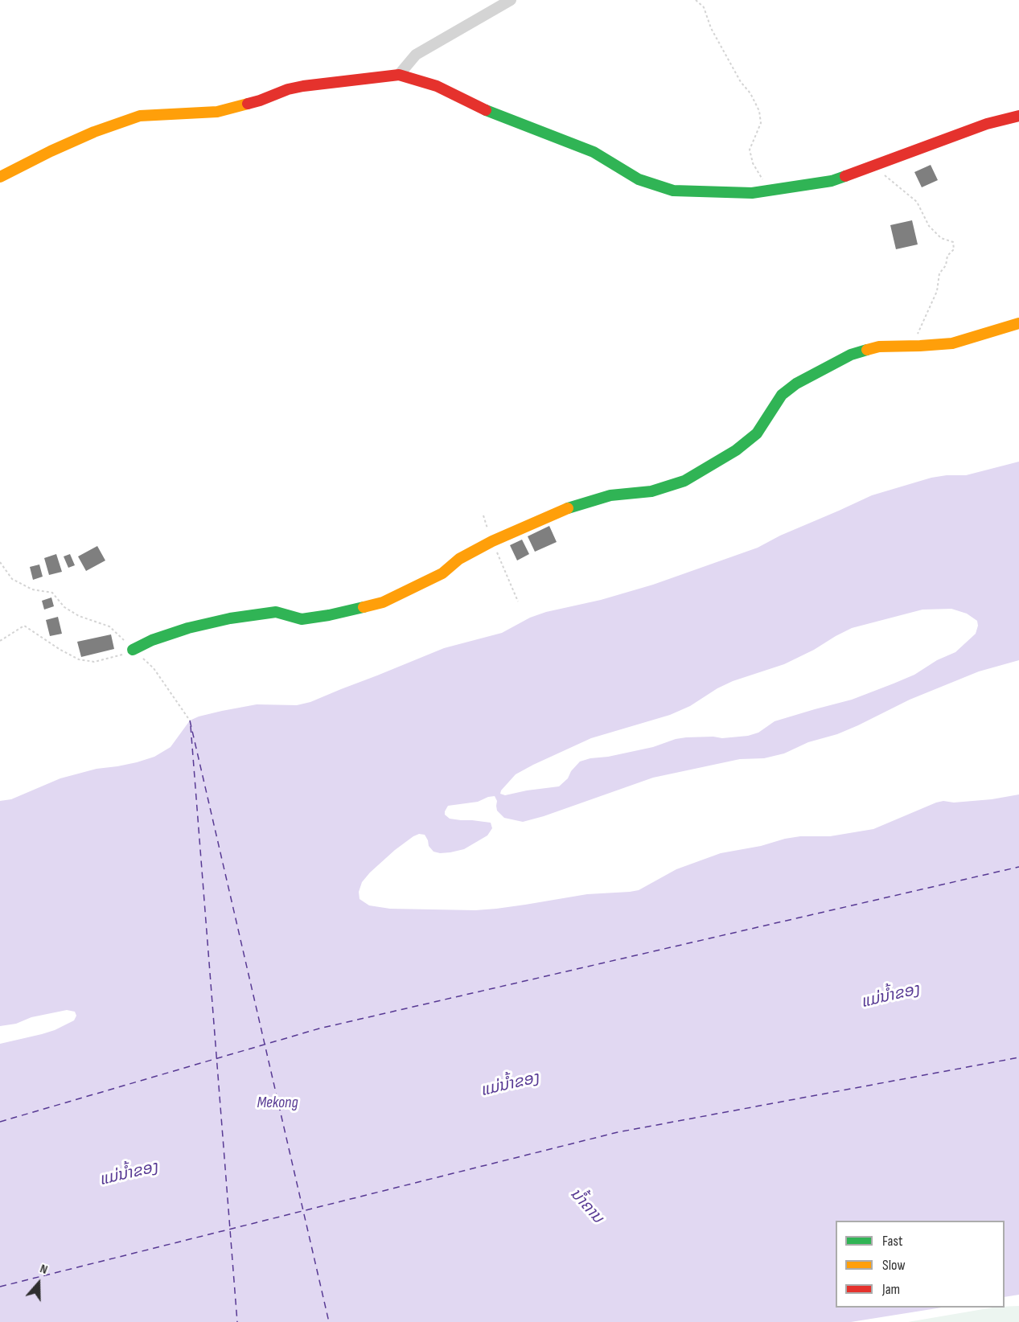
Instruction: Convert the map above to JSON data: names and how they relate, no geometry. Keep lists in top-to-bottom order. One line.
{"water":["ແມ່ນ້ຳຂອງ","Mekong","ນ້ຳຄານ"],"legend":["Fast","Slow","Jam"],"north":"top"}
